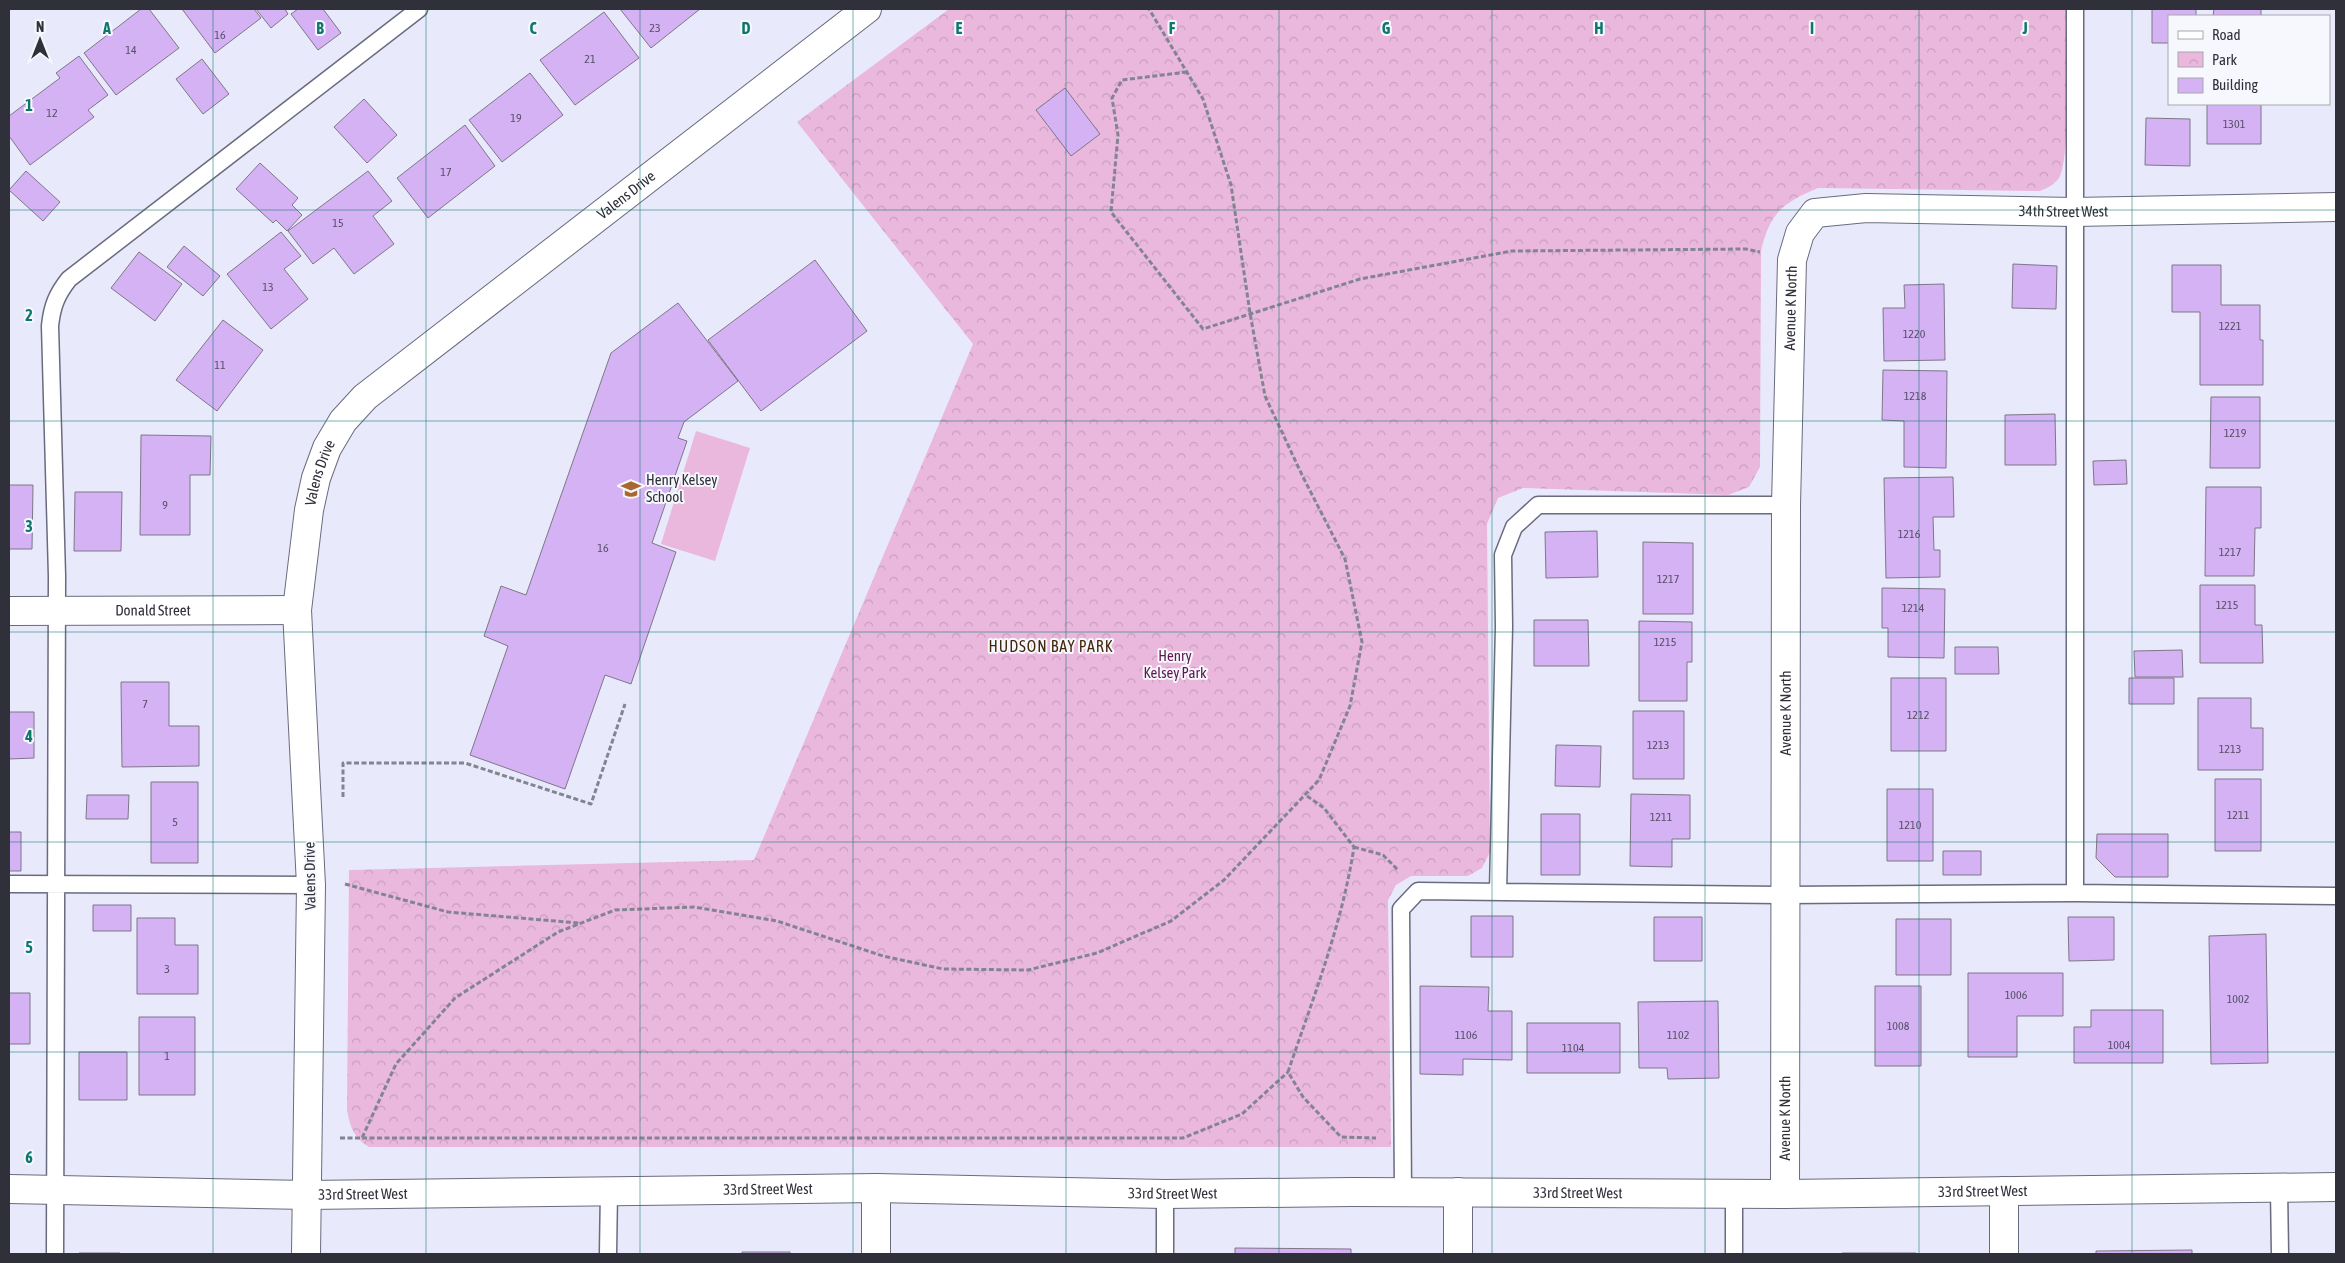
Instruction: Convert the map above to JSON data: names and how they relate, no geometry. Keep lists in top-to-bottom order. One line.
{"streets":{"street":["Valens Drive","34th Street West","Avenue K North","Donald Street","33rd Street West"]},"crossings":[["Valens Drive","Donald Street"],["Valens Drive","33rd Street West"],["34th Street West","Avenue K North"],["Avenue K North","33rd Street West"]],"districts":["HUDSON BAY PARK"],"parks":["Henry Kelsey Park"],"places":{"school or university":["Henry Kelsey School"]},"house_numbers":["23","16","14","21","12","19","1301","17","15","13","1221","1220","11","1218","1219","9","1216","16","1217","1217","1215","1214","1215","7","1212","1213","1213","1211","1211","5","1210","3","1006","1002","1008","1106","1102","1004","1104","1"],"legend":["Road","Park","Building"],"north":"top","grid":{"columns":["A","B","C","D","E","F","G","H","I","J"],"rows":["1","2","3","4","5","6"]}}
